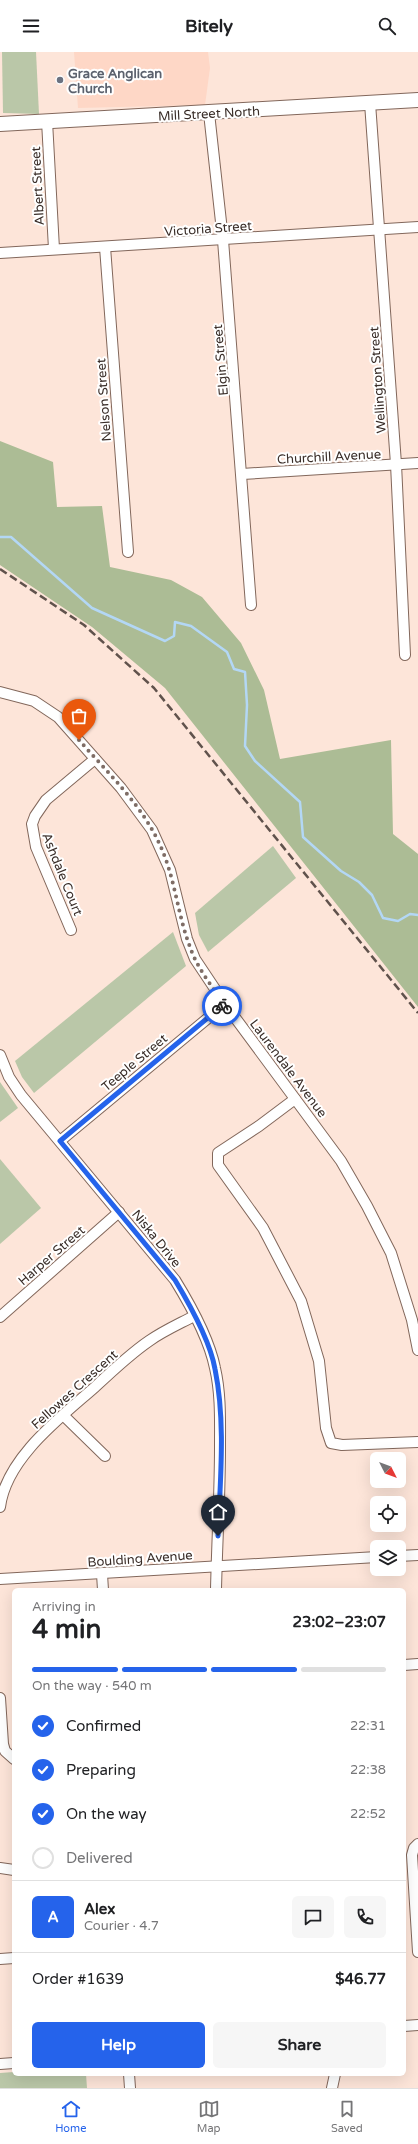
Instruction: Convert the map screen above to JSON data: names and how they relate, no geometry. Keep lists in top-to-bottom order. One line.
{"streets":{"main road":["Mill Street North"],"street":["Albert Street","Victoria Street","Elgin Street","Wellington Street","Nelson Street","Churchill Avenue","Ashdale Court","Teeple Street","Laurendale Avenue","Niska Drive","Harper Street","Fellowes Crescent","Boulding Avenue"]},"crossings":[["Mill Street North","Albert Street"],["Mill Street North","Elgin Street"],["Mill Street North","Wellington Street"],["Albert Street","Victoria Street"],["Victoria Street","Elgin Street"],["Victoria Street","Wellington Street"],["Victoria Street","Nelson Street"],["Elgin Street","Churchill Avenue"],["Wellington Street","Churchill Avenue"],["Ashdale Court","Laurendale Avenue"],["Teeple Street","Laurendale Avenue"],["Teeple Street","Niska Drive"],["Niska Drive","Harper Street"],["Niska Drive","Fellowes Crescent"],["Niska Drive","Boulding Avenue"]],"places":["Grace Anglican Church"],"north":"bottom right","page":{"header":"Bitely","heading":["4 min","Arriving in","23:02–23:07"],"panel":["Alex","Courier · 4.7","Order #1639","$46.77"],"bar":"On the way · 540 m","list":[["Confirmed","22:31"],["Preparing","22:38"],["On the way","22:52"],"Delivered"],"round":"A","buttons":["Help","Share"],"tabs":["Home","Map","Saved"]}}
